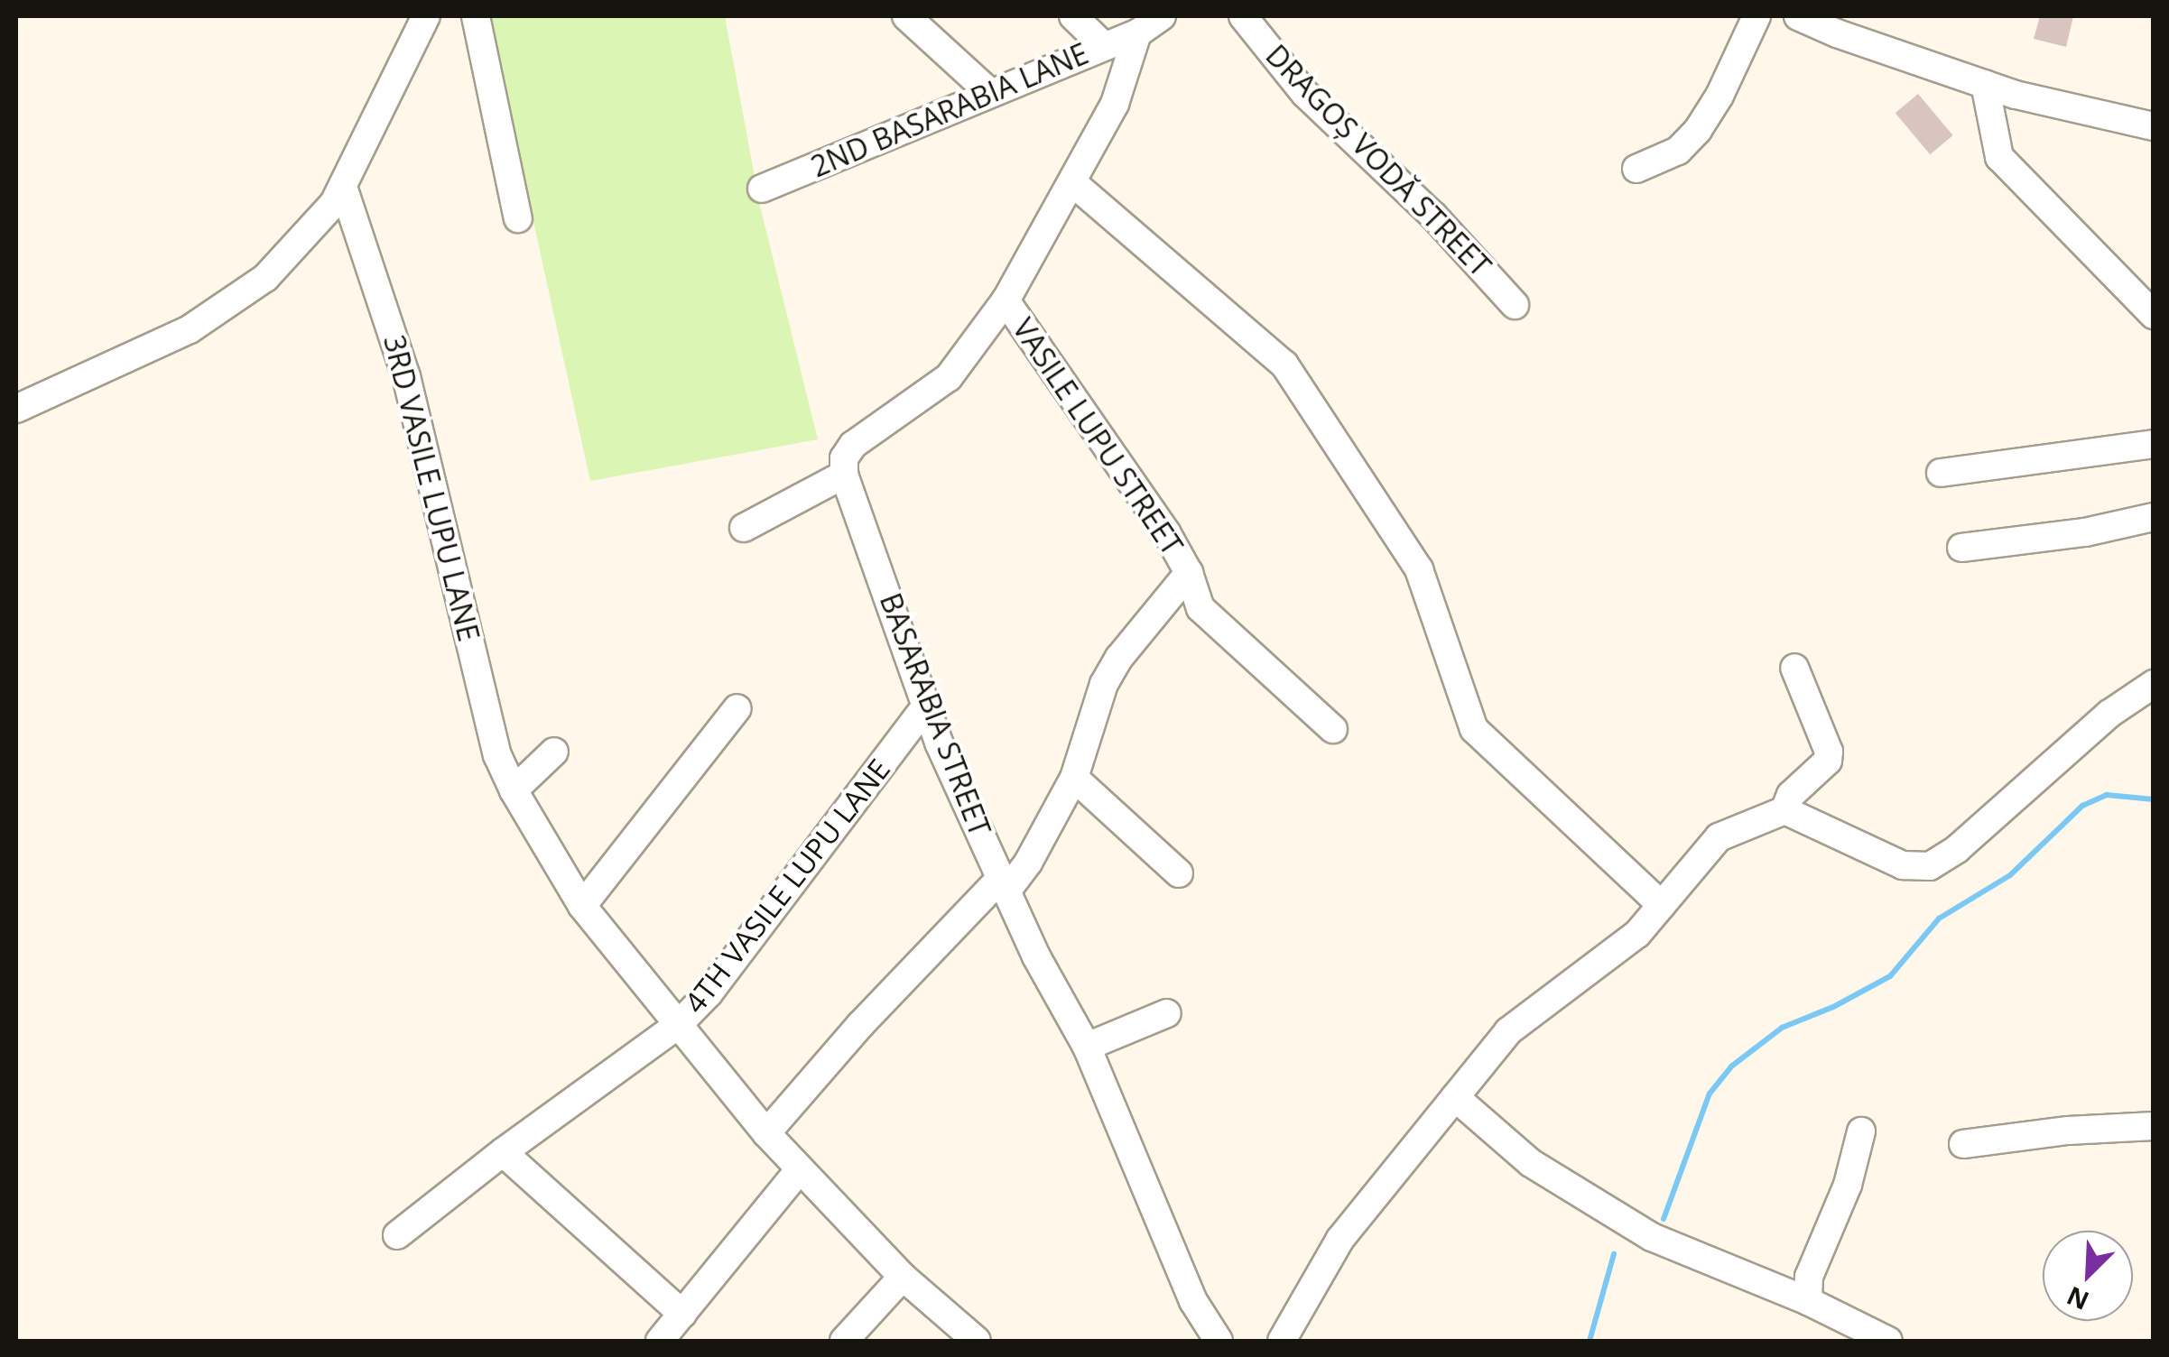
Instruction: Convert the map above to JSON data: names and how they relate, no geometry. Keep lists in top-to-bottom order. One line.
{"streets":{"street":["2ND BASARABIA LANE","DRAGOȘ VODĂ STREET","VASILE LUPU STREET","3RD VASILE LUPU LANE","BASARABIA STREET","4TH VASILE LUPU LANE"]},"crossings":[["VASILE LUPU STREET","3RD VASILE LUPU LANE"],["VASILE LUPU STREET","BASARABIA STREET"],["3RD VASILE LUPU LANE","4TH VASILE LUPU LANE"],["BASARABIA STREET","4TH VASILE LUPU LANE"]],"north":"bottom left"}
